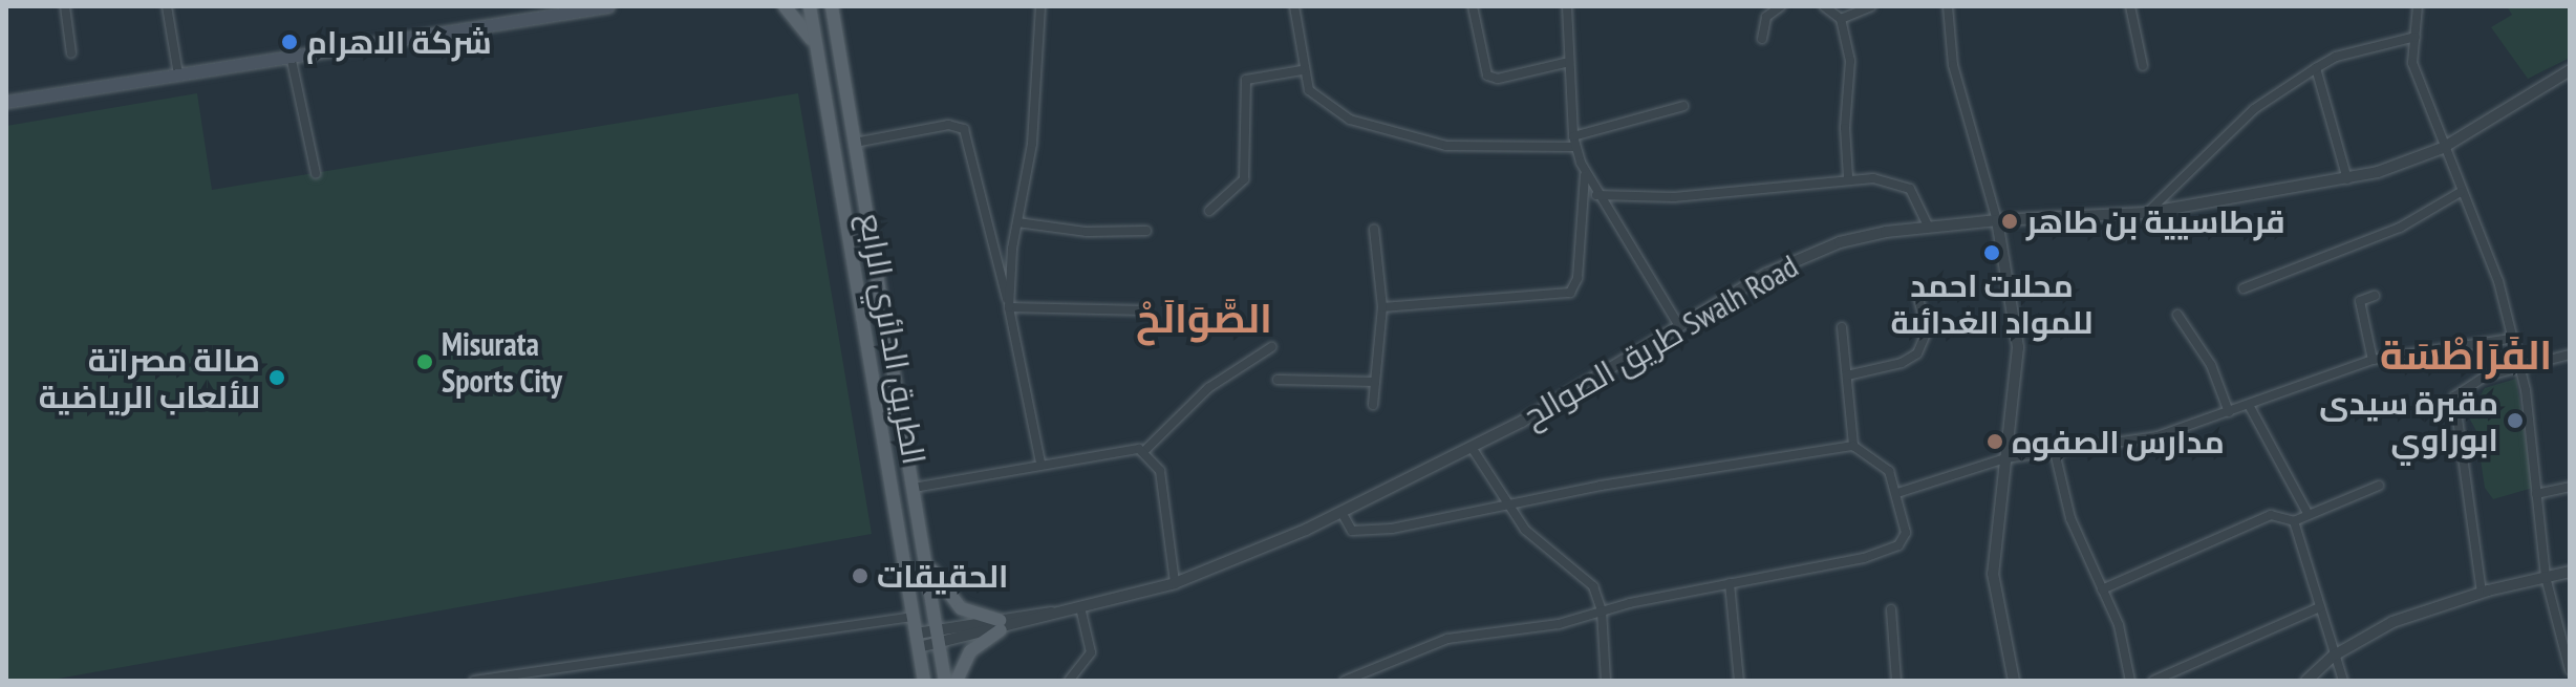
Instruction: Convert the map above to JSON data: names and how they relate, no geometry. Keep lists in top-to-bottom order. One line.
{"streets":{"main road":["الطريق الدائري الرابع"],"street":["طريق الصوالح Swalh Road"]},"crossings":[["الطريق الدائري الرابع","طريق الصوالح Swalh Road"]],"districts":["الصَّوَالَحْ","الفَرَاطْسَة"],"places":["شركة الاهرام","قرطاسيية بن طاهر","محلات احمد للمواد الغدائىة","Misurata Sports City","صالة مصراتة للألعاب الرياضية","مقبرة سيدى ابوراوي","مدارس الصفوه","الحقيقات"]}
